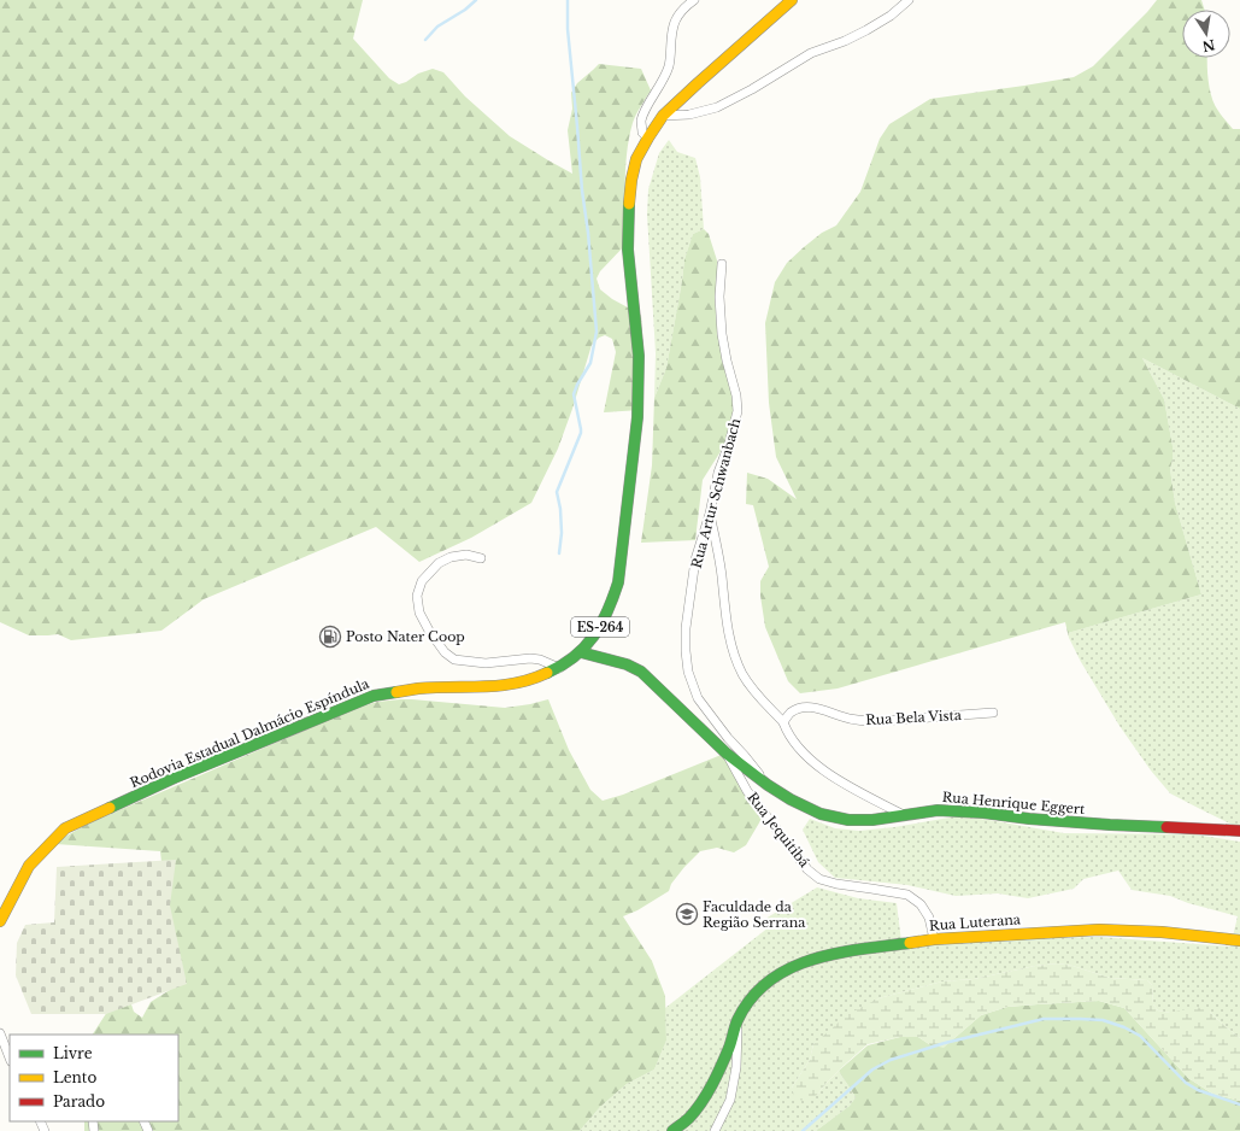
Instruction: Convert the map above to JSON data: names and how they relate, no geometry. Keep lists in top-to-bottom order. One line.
{"streets":{"main road":["ES-264","Rodovia Estadual Dalmácio Espíndula","Rua Henrique Eggert","Rua Luterana"],"street":["Rua Artur Schwanbach","Rua Bela Vista","Rua Jequitibá"]},"crossings":[["Rua Artur Schwanbach","Rua Henrique Eggert"],["Rodovia Estadual Dalmácio Espíndula","Rua Henrique Eggert"],["Rua Henrique Eggert","Rua Jequitibá"],["Rua Jequitibá","Rua Luterana"]],"places":{"fuel station":["Posto Nater Coop"],"school or university":["Faculdade da Região Serrana"]},"legend":["Livre","Lento","Parado"],"north":"bottom"}
